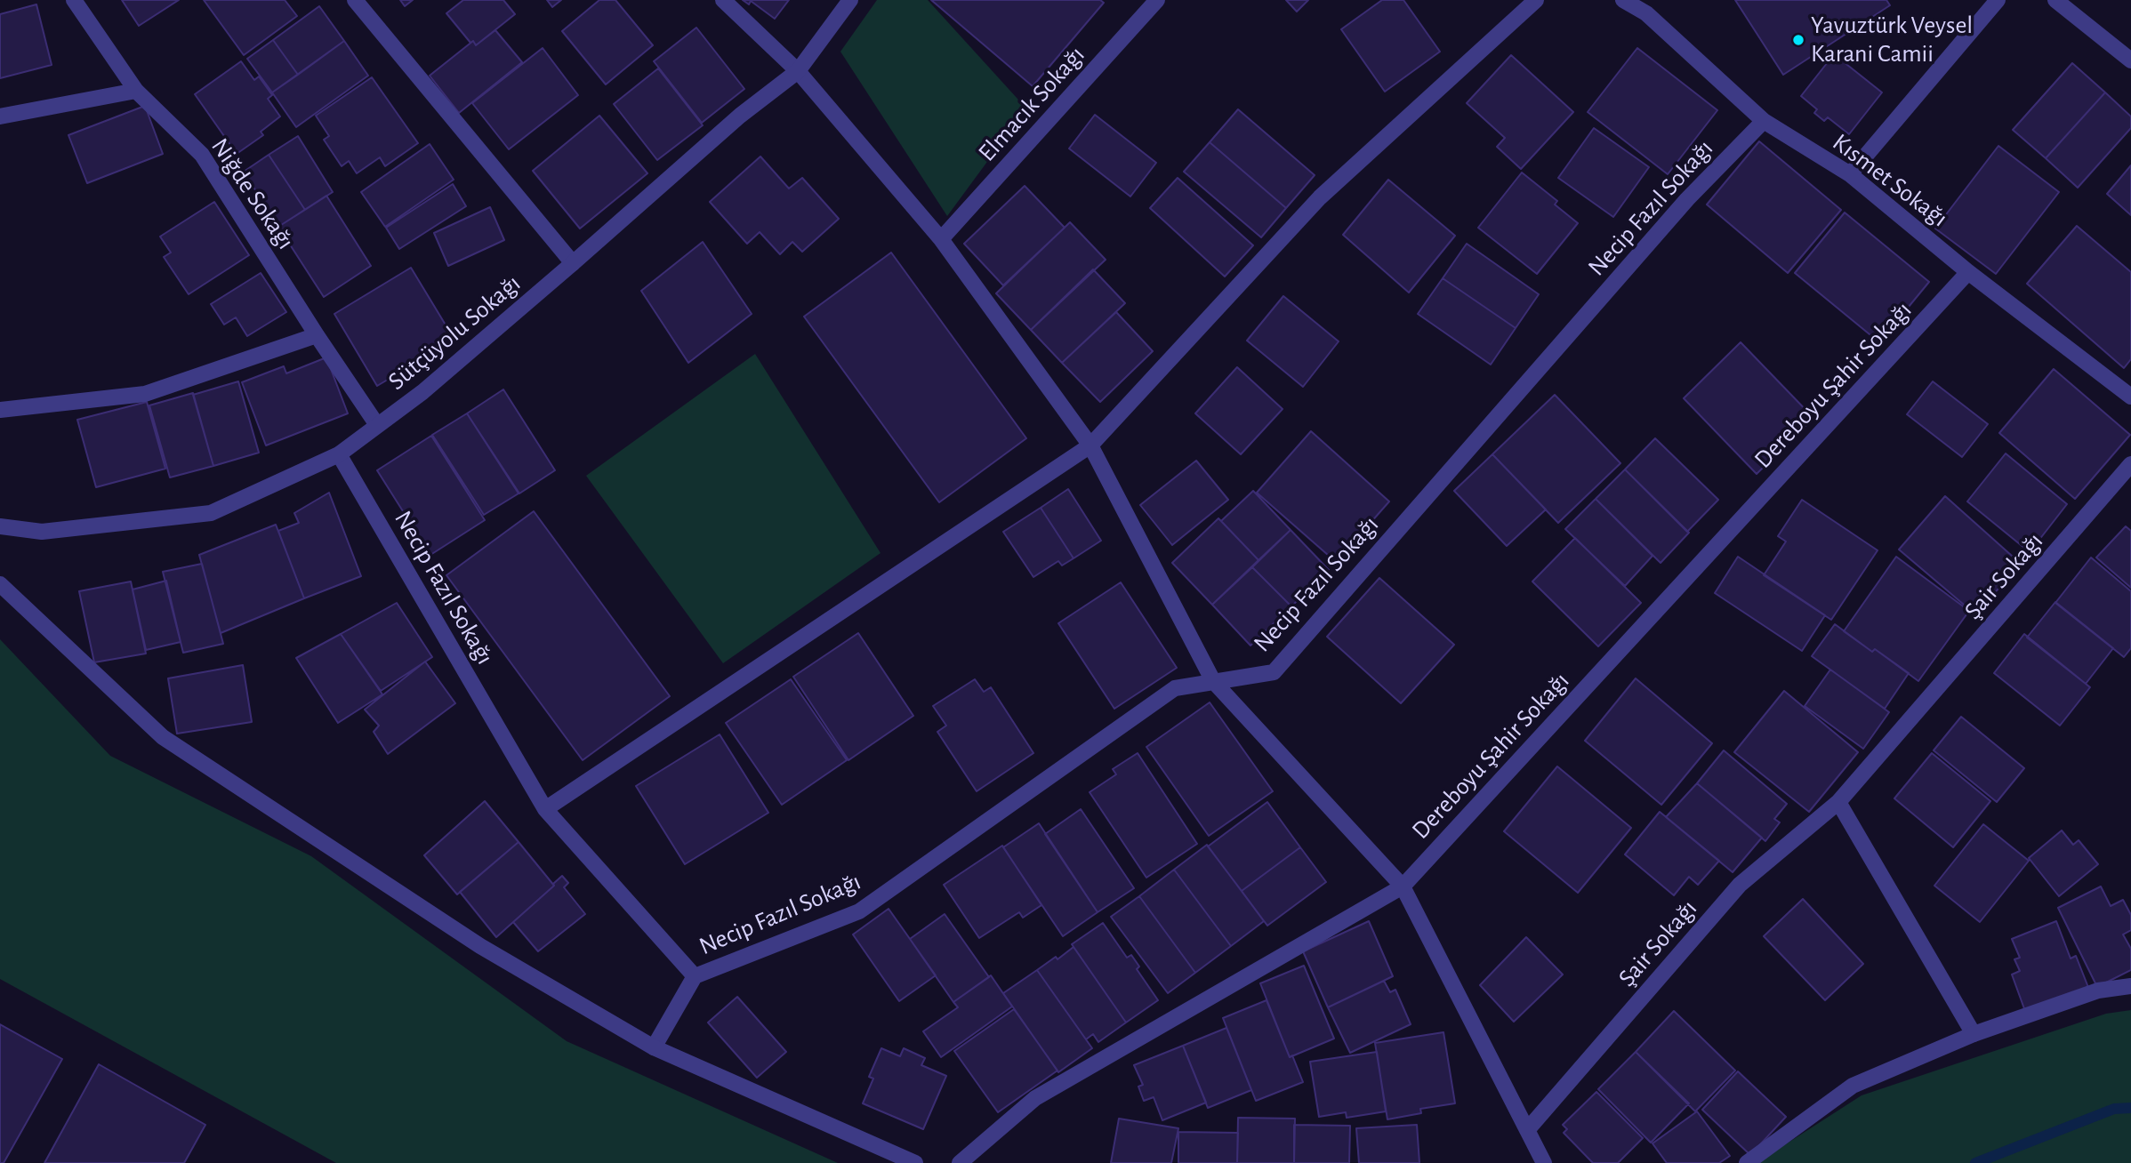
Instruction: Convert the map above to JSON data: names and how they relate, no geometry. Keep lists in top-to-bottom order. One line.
{"streets":{"street":["Elmacık Sokağı","Kısmet Sokağı","Niğde Sokağı","Necip Fazıl Sokağı","Sütçüyolu Sokağı","Dereboyu Şahir Sokağı","Şair Sokağı"]},"crossings":[["Kısmet Sokağı","Necip Fazıl Sokağı"],["Kısmet Sokağı","Dereboyu Şahir Sokağı"],["Niğde Sokağı","Sütçüyolu Sokağı"],["Necip Fazıl Sokağı","Sütçüyolu Sokağı"]],"places":["Yavuztürk Veysel Karani Camii"]}
